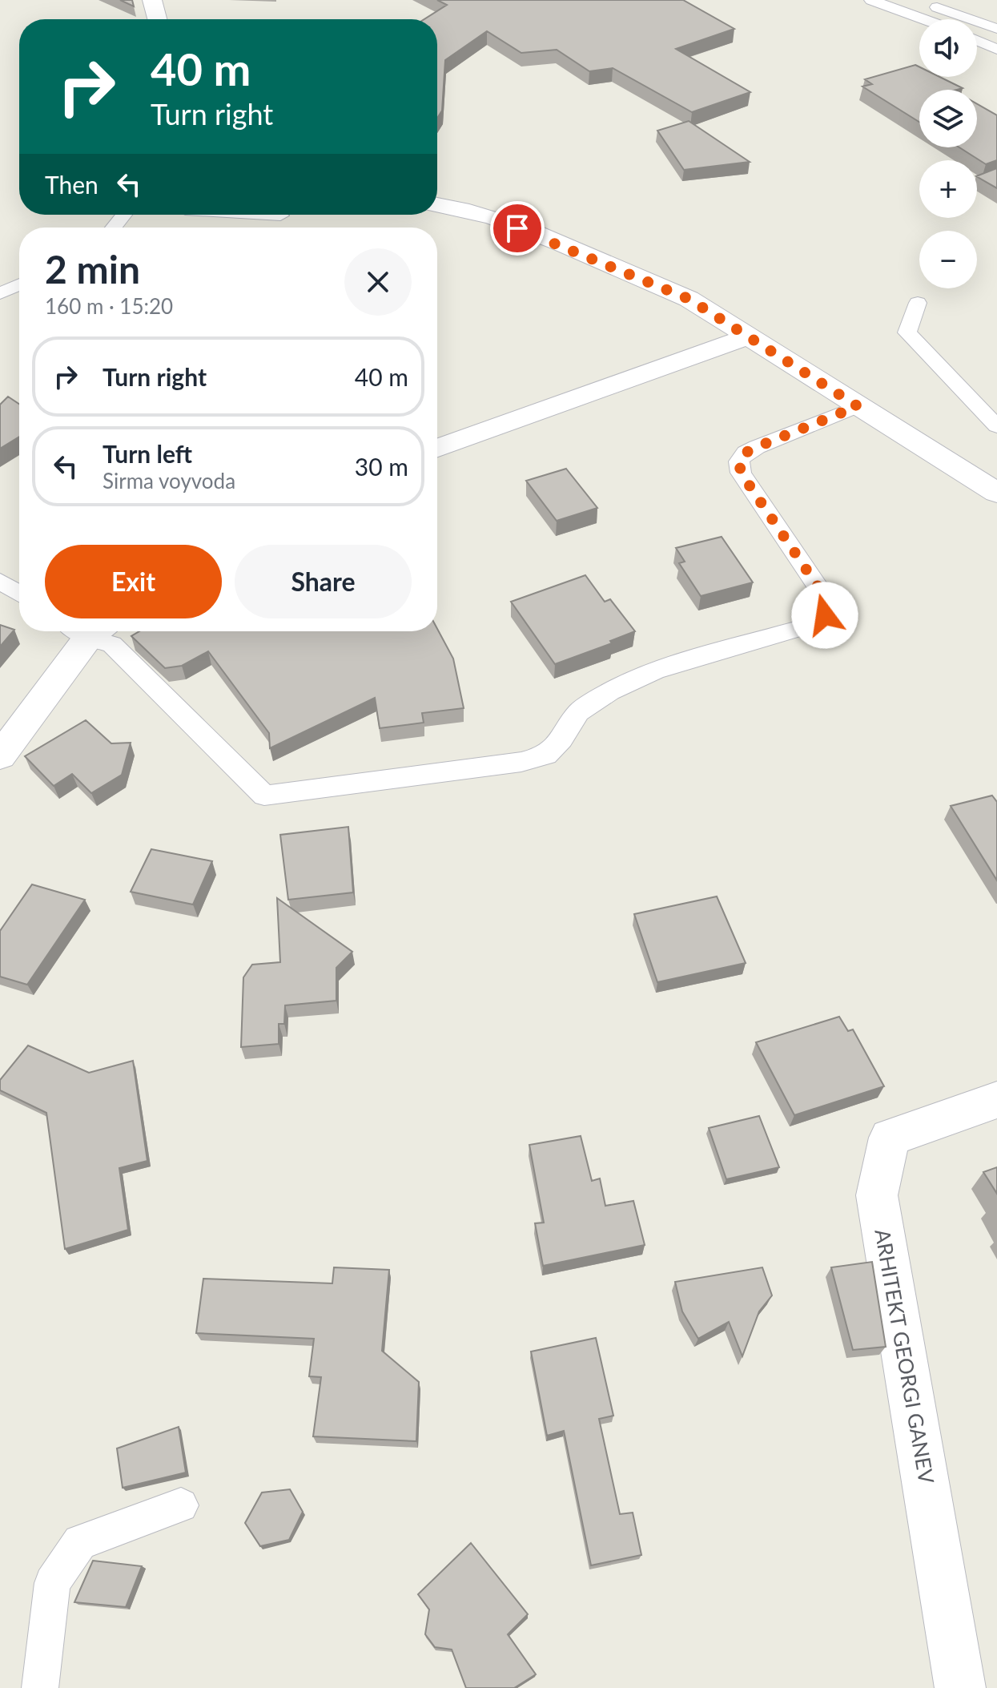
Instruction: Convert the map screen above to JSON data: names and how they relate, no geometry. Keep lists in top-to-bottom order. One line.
{"streets":{"street":["ARHITEKT GEORGI GANEV"]},"page":{"map_buttons":["+","−"],"turn":["40 m","Turn right"],"then":"Then","heading":["2 min","160 m · 15:20"],"list":[{"name":"Turn right","value":"40 m"},{"name":"Turn left","note":"Sirma voyvoda","value":"30 m"}],"buttons":["Exit","Share"]}}
